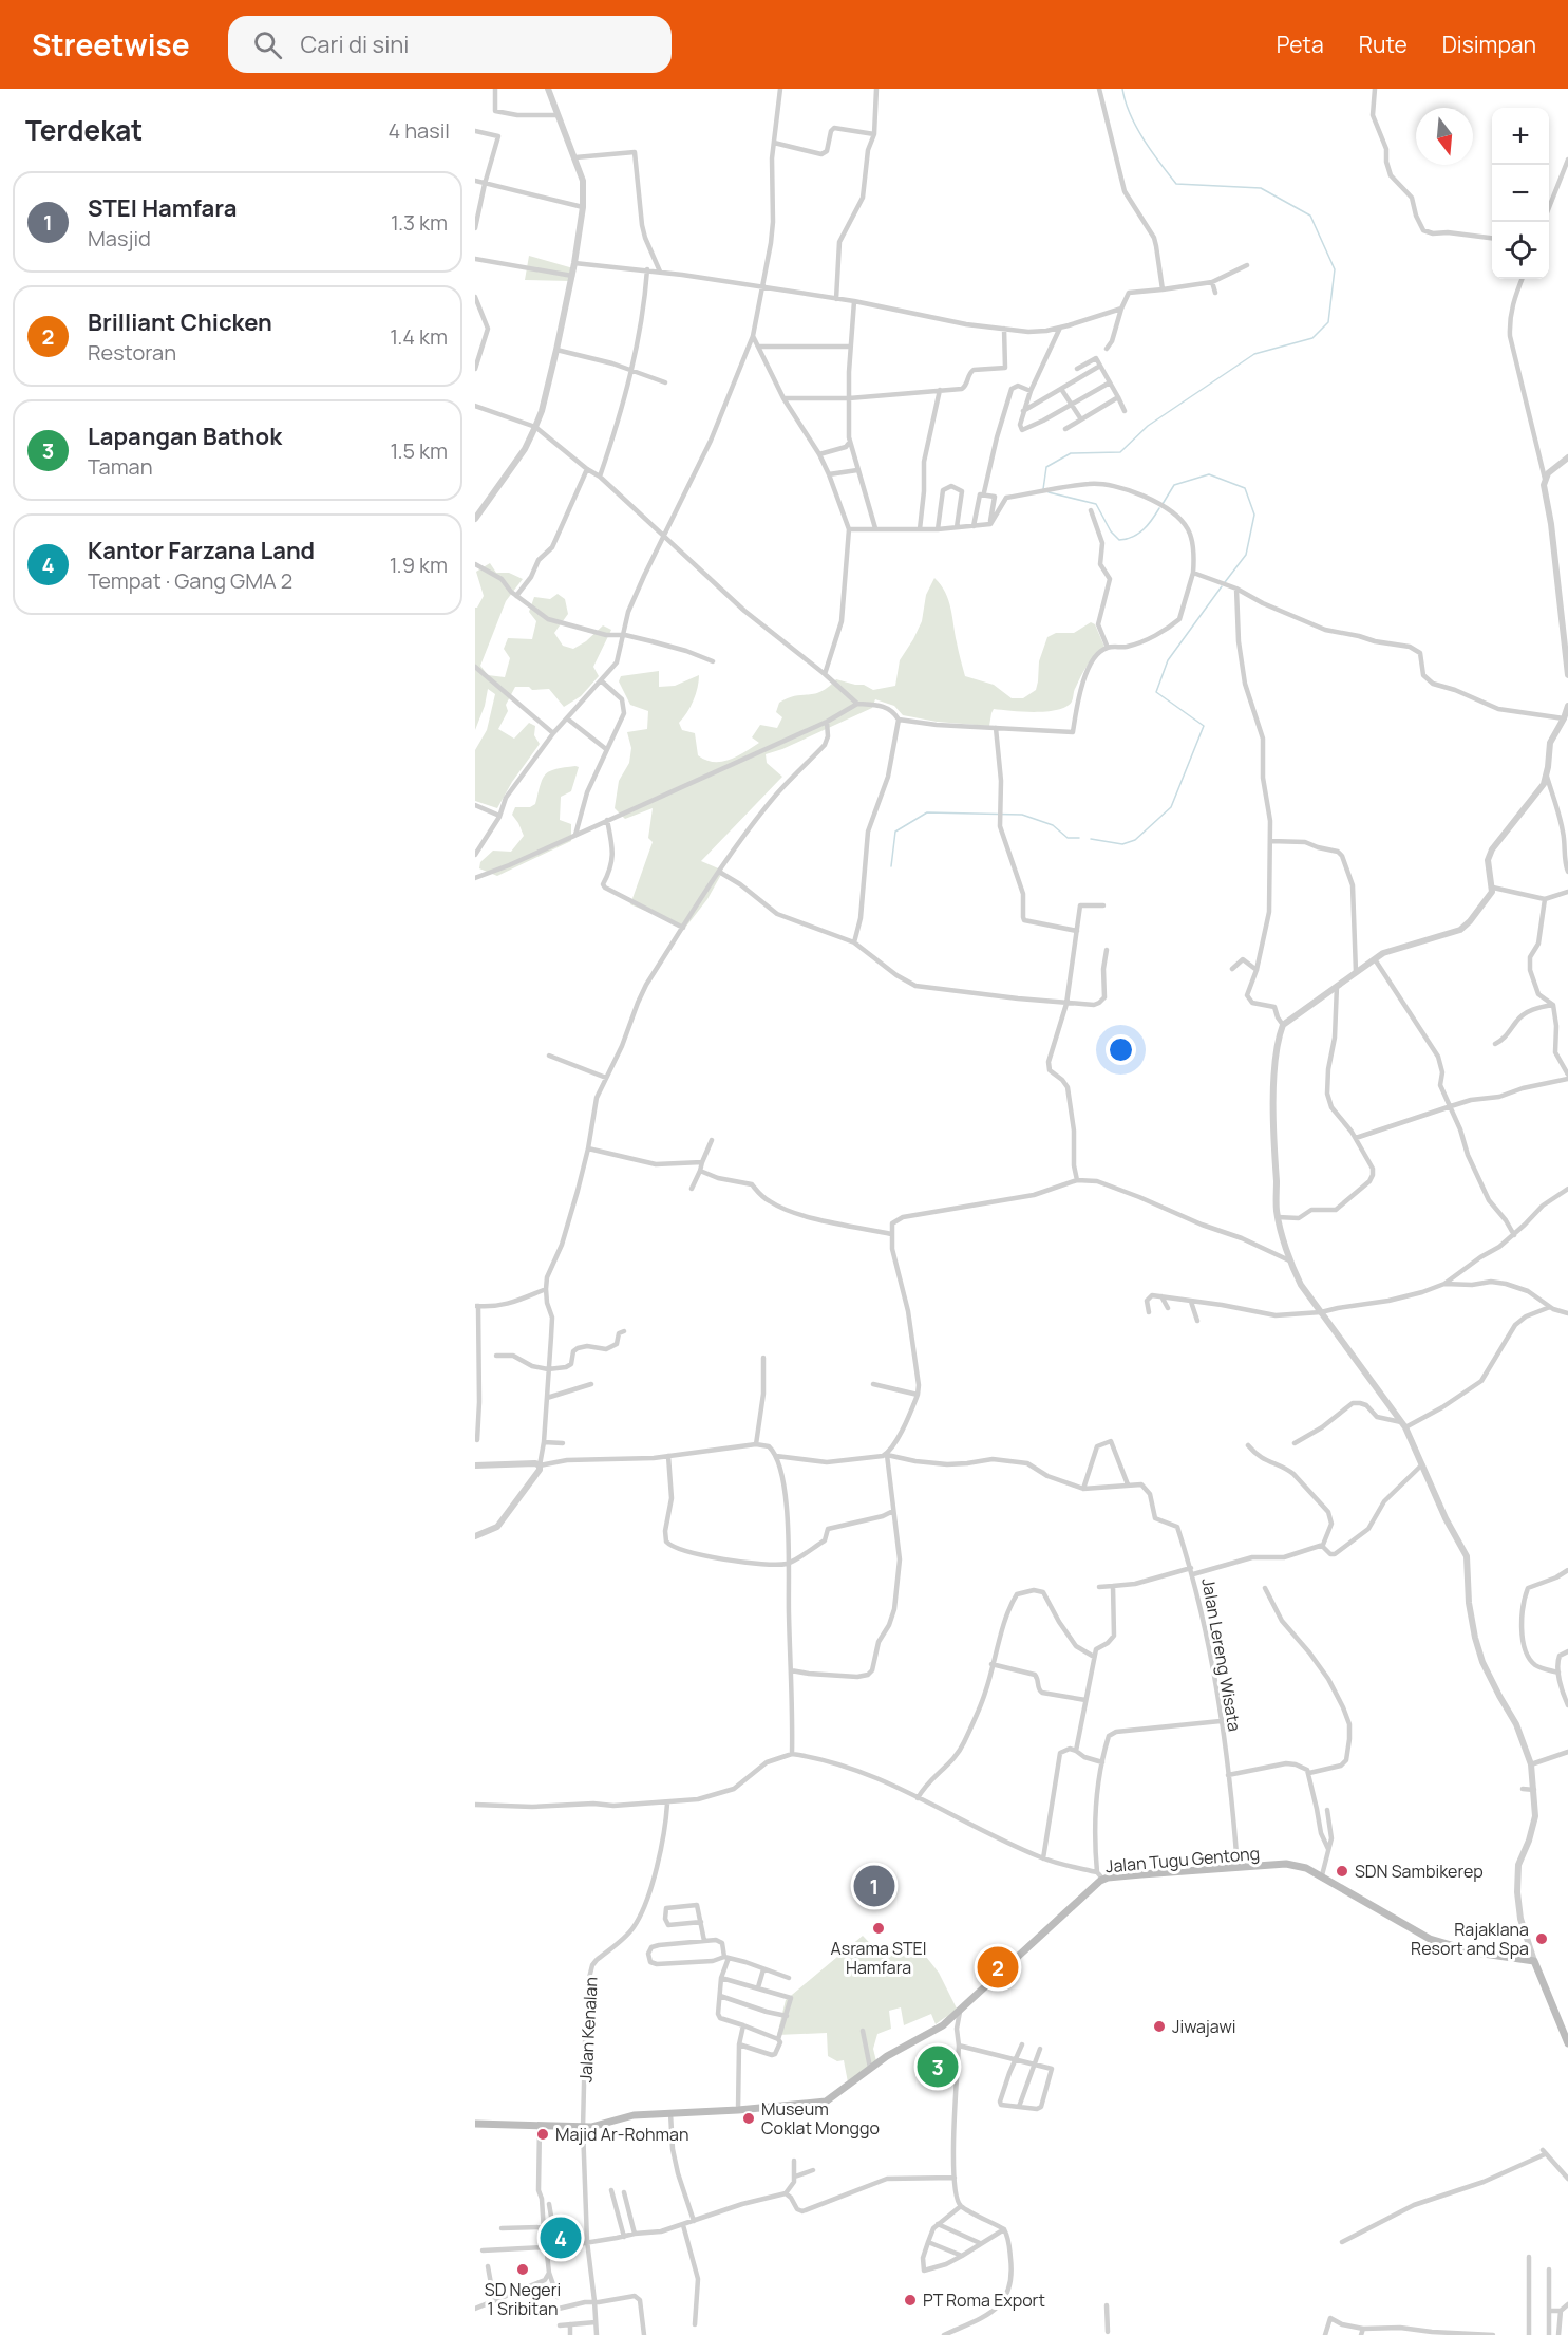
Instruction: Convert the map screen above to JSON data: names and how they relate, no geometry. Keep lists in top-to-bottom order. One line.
{"streets":{"main road":["Jalan Tugu Gentong"],"street":["Jalan Lereng Wisata","Jalan Kenalan"]},"crossings":[["Jalan Lereng Wisata","Jalan Tugu Gentong"],["Jalan Tugu Gentong","Jalan Kenalan"]],"places":["SDN Sambikerep","Asrama STEI Hamfara","Rajaklana Resort and Spa","Jiwajawi","Museum Coklat Monggo","Majid Ar-Rohman","SD Negeri 1 Sribitan","PT Roma Export"],"north":"bottom","page":{"header":"Streetwise","search":"Cari di sini","nav":["Peta","Rute","Disimpan"],"heading":["Terdekat","4 hasil"],"map_buttons":["+","−"],"list":[{"mark":"1","name":"STEI Hamfara","note":"Masjid","value":"1.3 km"},{"mark":"2","name":"Brilliant Chicken","note":"Restoran","value":"1.4 km"},{"mark":"3","name":"Lapangan Bathok","note":"Taman","value":"1.5 km"},{"mark":"4","name":"Kantor Farzana Land","note":"Tempat · Gang GMA 2","value":"1.9 km"}],"pins":["1","2","3","4"]}}
